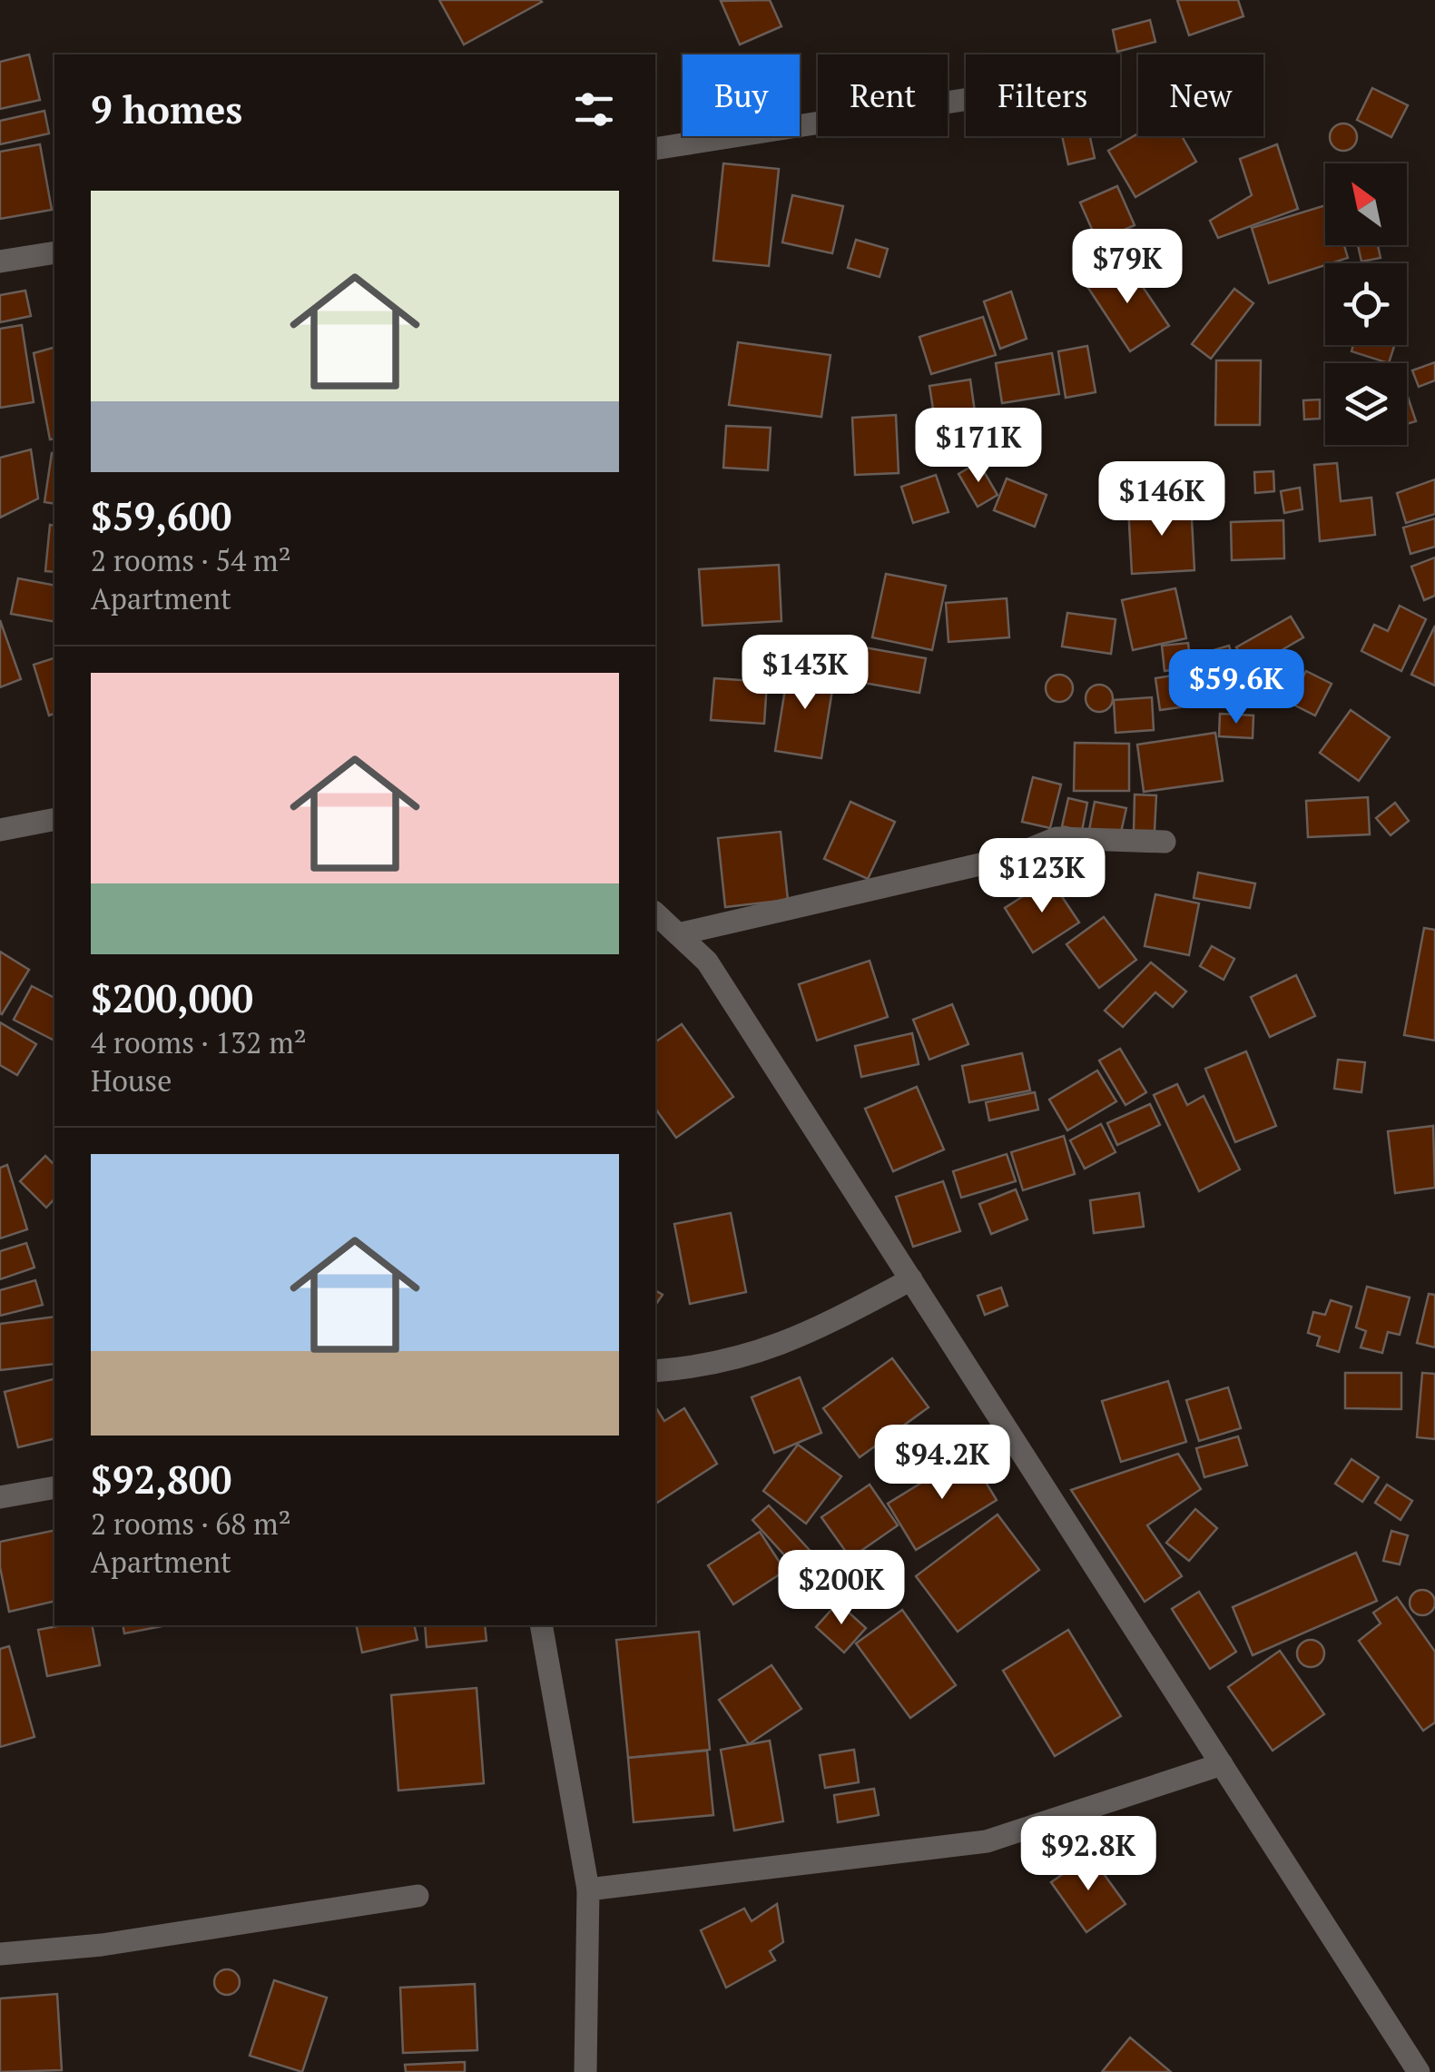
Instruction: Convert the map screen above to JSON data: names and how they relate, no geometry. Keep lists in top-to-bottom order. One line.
{"north":"top left","page":{"chip":["Buy","Rent","Filters","New"],"heading":"9 homes","list":[{"name":"$59,600","note":"2 rooms · 54 m² · Apartment"},{"name":"$200,000","note":"4 rooms · 132 m² · House"},{"name":"$92,800","note":"2 rooms · 68 m² · Apartment"}],"price":["$79K","$171K","$146K","$143K","$59.6K","$123K","$94.2K","$200K","$92.8K"]}}
